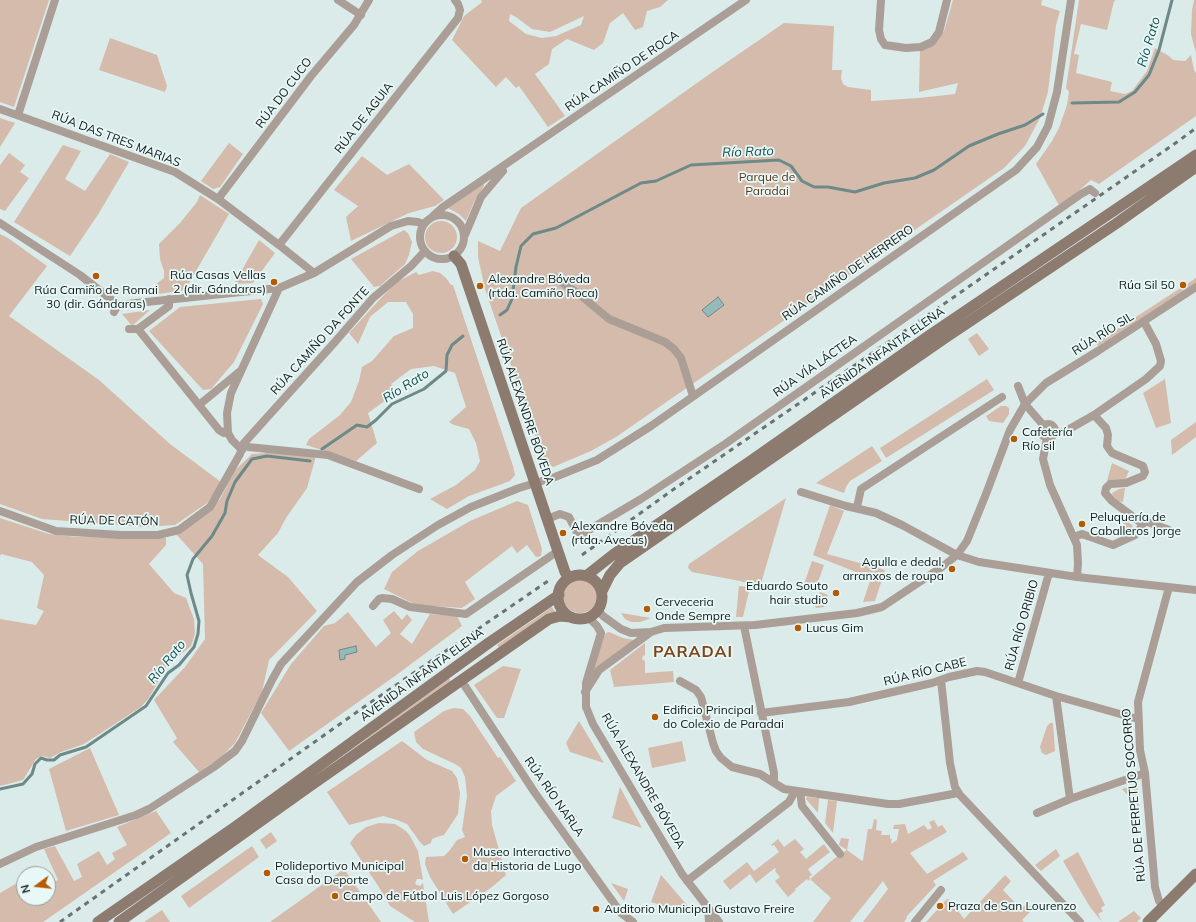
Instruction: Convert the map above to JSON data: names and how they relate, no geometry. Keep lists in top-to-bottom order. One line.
{"streets":{"street":["RÚA CAMIÑO DE ROCA","RÚA DO CUCO","RÚA DE AGUIA","RÚA DAS TRES MARIAS","RÚA CAMIÑO DE HERRERO","RÚA RÍO SIL","RÚA CAMIÑO DA FONTE","AVENIDA INFANTA ELENA","RÚA VÍA LÁCTEA","RÚA ALEXANDRE BÓVEDA","RÚA DE CATÓN","RÚA RÍO ORIBIO","RÚA RÍO CABE","RÚA DE PERPETUO SOCORRO","RÚA RÍO NARLA"]},"crossings":[["RÚA CAMIÑO DE ROCA","RÚA CAMIÑO DA FONTE"],["RÚA CAMIÑO DE ROCA","RÚA ALEXANDRE BÓVEDA"],["RÚA DO CUCO","RÚA DAS TRES MARIAS"],["RÚA DE AGUIA","RÚA DAS TRES MARIAS"],["RÚA CAMIÑO DE HERRERO","RÚA ALEXANDRE BÓVEDA"],["RÚA CAMIÑO DA FONTE","RÚA ALEXANDRE BÓVEDA"],["RÚA CAMIÑO DA FONTE","RÚA DE CATÓN"],["AVENIDA INFANTA ELENA","RÚA ALEXANDRE BÓVEDA"],["AVENIDA INFANTA ELENA","RÚA RÍO NARLA"],["RÚA VÍA LÁCTEA","RÚA ALEXANDRE BÓVEDA"],["RÚA RÍO ORIBIO","RÚA RÍO CABE"],["RÚA RÍO CABE","RÚA DE PERPETUO SOCORRO"]],"districts":["PARADAI"],"water":["Río Rato"],"parks":["Parque de Paradai"],"places":["Rúa Camiño de Romai 30 (dir. Gándaras)","Rúa Casas Vellas 2 (dir. Gándaras)","Rúa Sil 50","Alexandre Bóveda (rtda. Camiño Roca)","Cafetería Río sil","Peluquería de Caballeros Jorge","Alexandre Bóveda (rtda. Avecus)","Agulla e dedal, arranxos de roupa","Eduardo Souto hair studio","Cerveceria Onde Sempre","Lucus Gim","Edificio Principal do Colexio de Paradai","Museo Interactivo da Historia de Lugo","Polideportivo Municipal Casa do Deporte","Campo de Fútbol Luis López Gorgoso","Praza de San Lourenzo","Auditorio Municipal Gustavo Freire"],"north":"left"}
